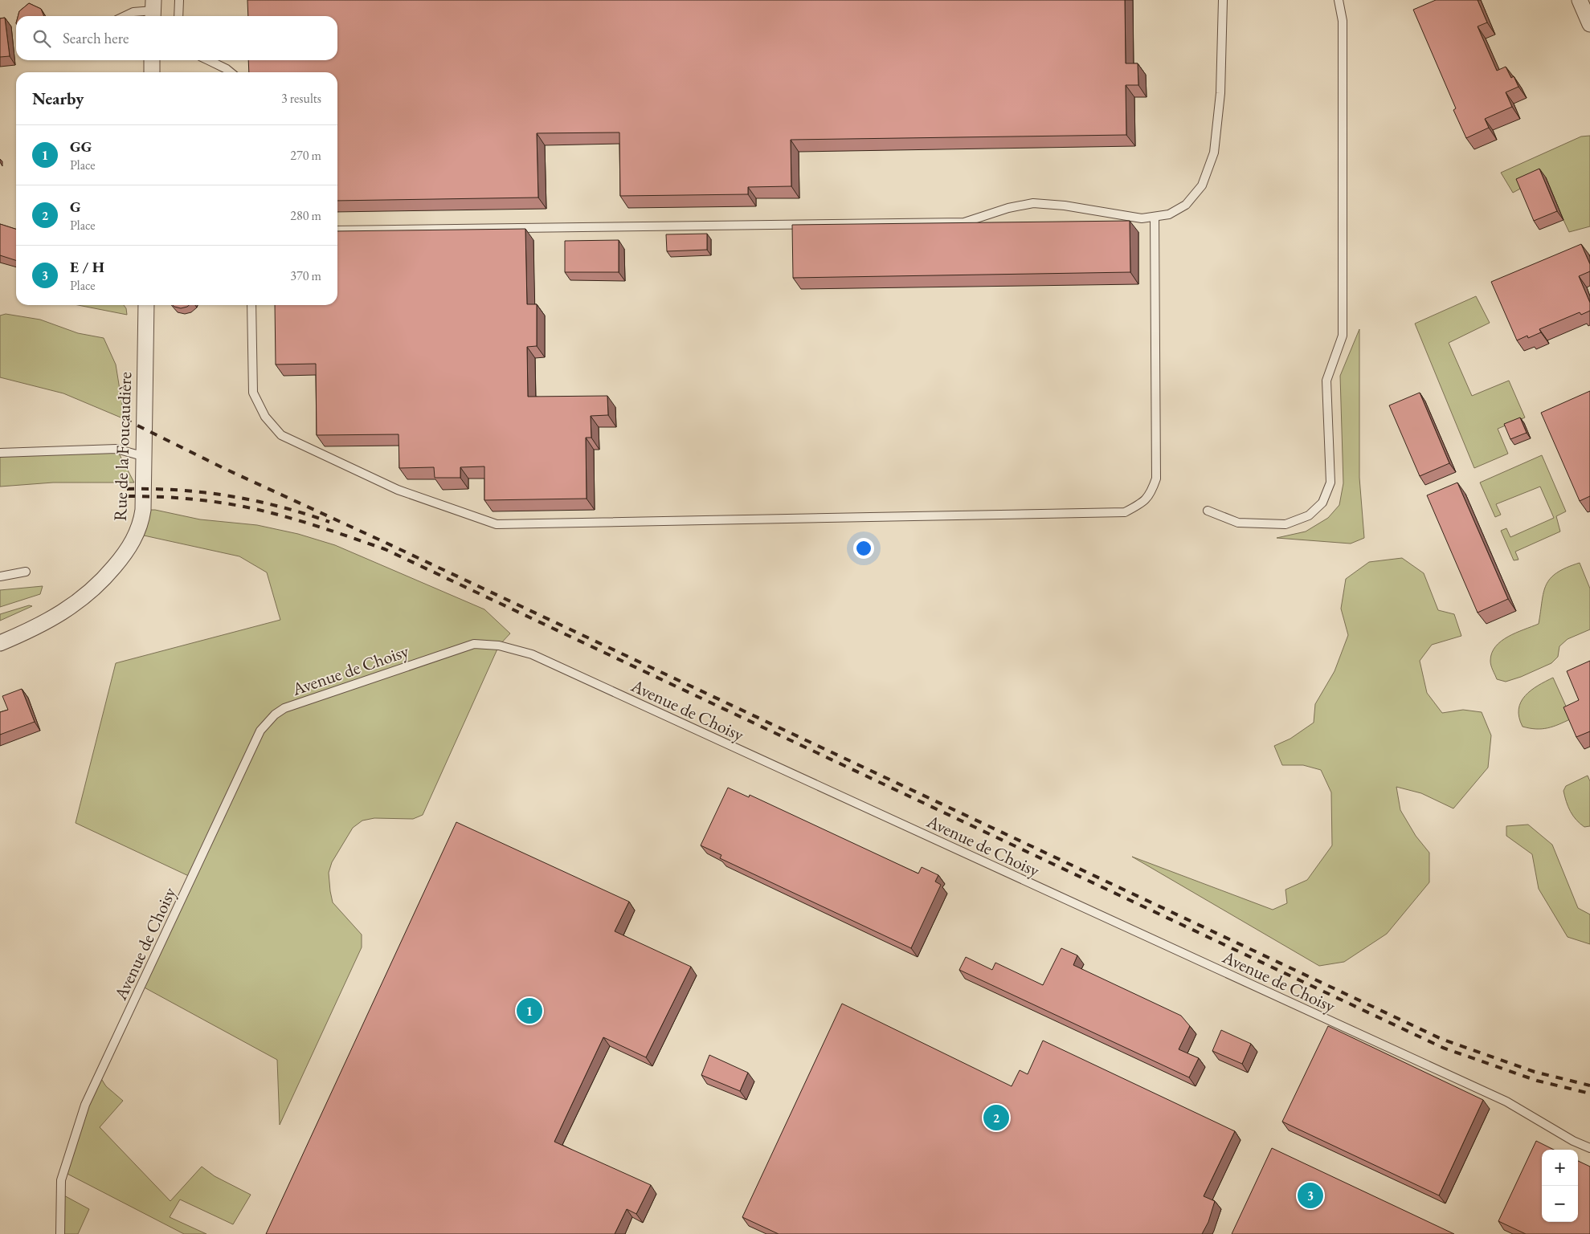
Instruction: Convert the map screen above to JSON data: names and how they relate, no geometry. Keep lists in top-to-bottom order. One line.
{"streets":{"street":["Rue de la Foucaudière"],"lane":["Avenue de Choisy"]},"page":{"search":"Search here","heading":["Nearby","3 results"],"list":[{"mark":"1","name":"GG","note":"Place","value":"270 m"},{"mark":"2","name":"G","note":"Place","value":"280 m"},{"mark":"3","name":"E / H","note":"Place","value":"370 m"}],"pins":["1","2","3"],"map_buttons":["+","−"]}}
